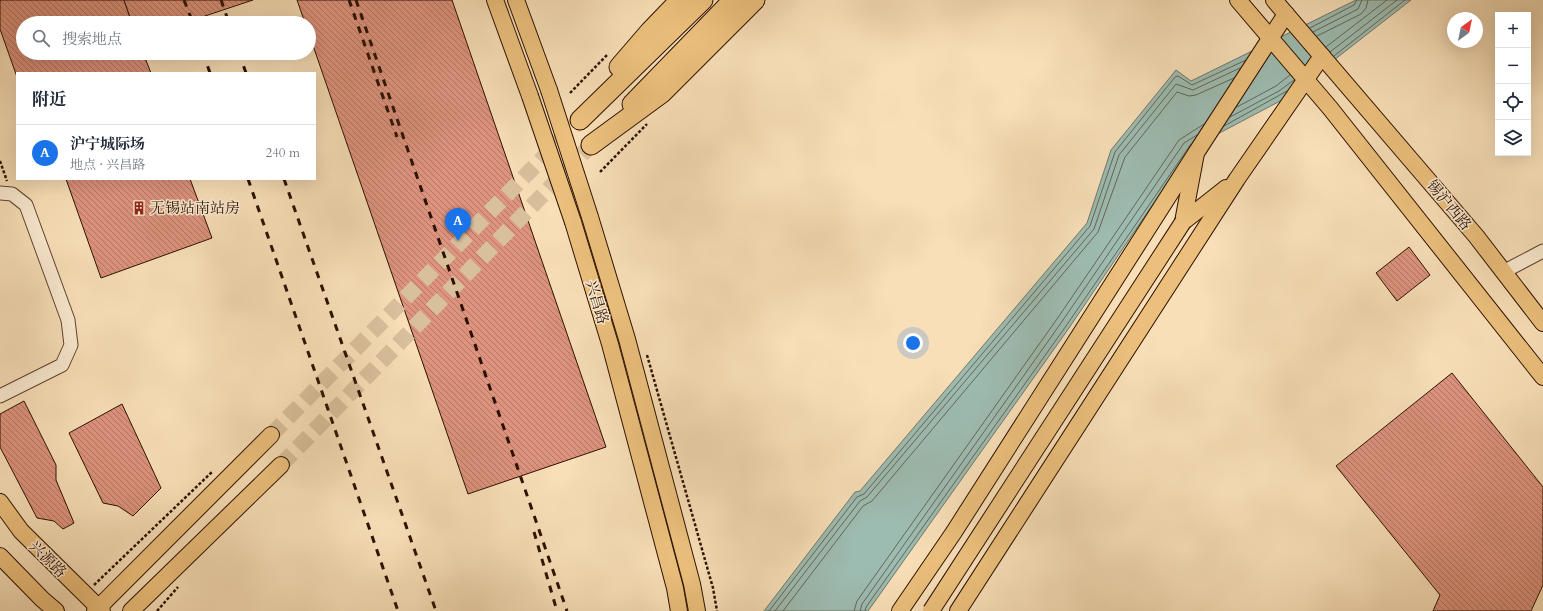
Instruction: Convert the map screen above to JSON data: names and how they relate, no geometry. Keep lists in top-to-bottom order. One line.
{"streets":{"main road":["锡沪西路","兴昌路","兴源路"]},"places":{"building":["无锡站南站房"]},"north":"top right","page":{"map_buttons":["+","−"],"search":"搜索地点","heading":"附近","list":[{"mark":"A","name":"沪宁城际场","note":"地点 · 兴昌路","value":"240 m"}],"pins":"A"}}
